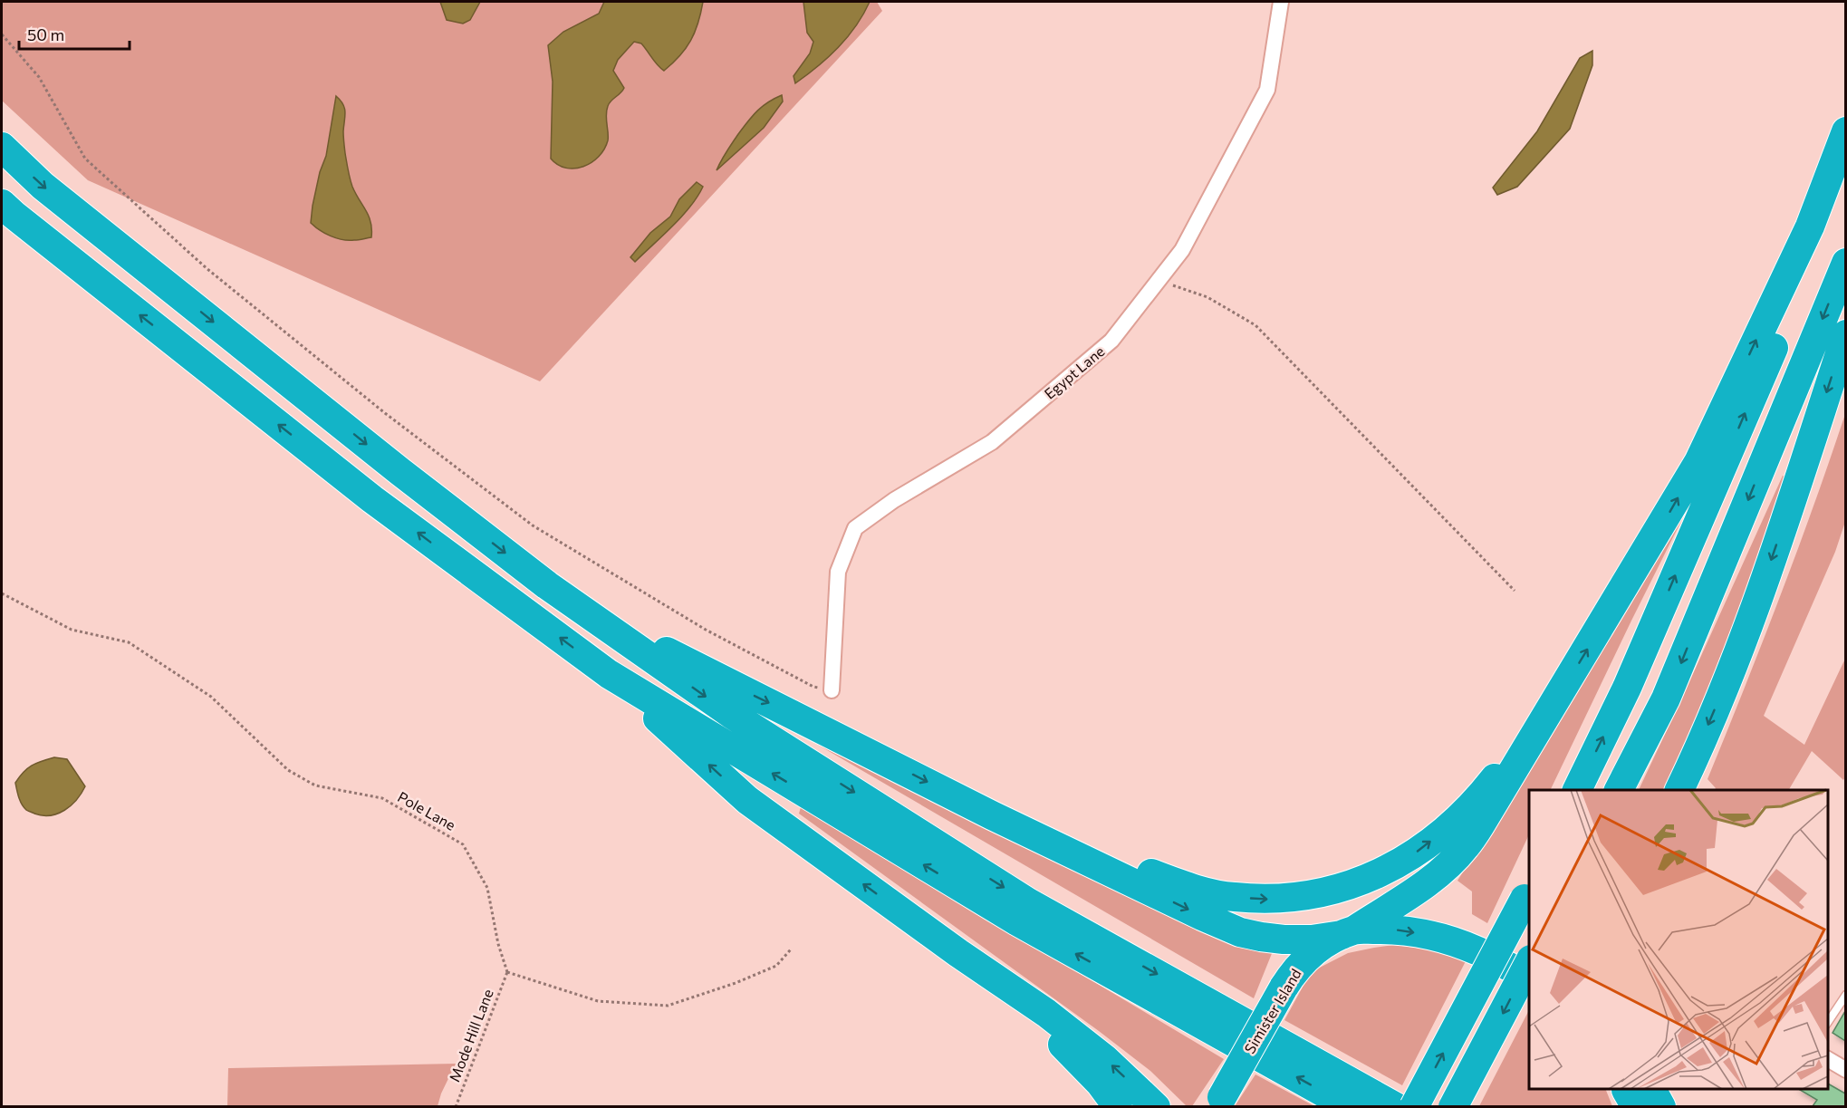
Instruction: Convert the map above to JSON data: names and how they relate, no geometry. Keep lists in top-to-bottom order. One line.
{"streets":{"highway":["Simister Island"],"street":["Egypt Lane"],"path":["Pole Lane","Mode Hill Lane"]},"crossings":[["Pole Lane","Mode Hill Lane"]],"one_way":["Simister Island"],"scale_bar":"50 m"}
